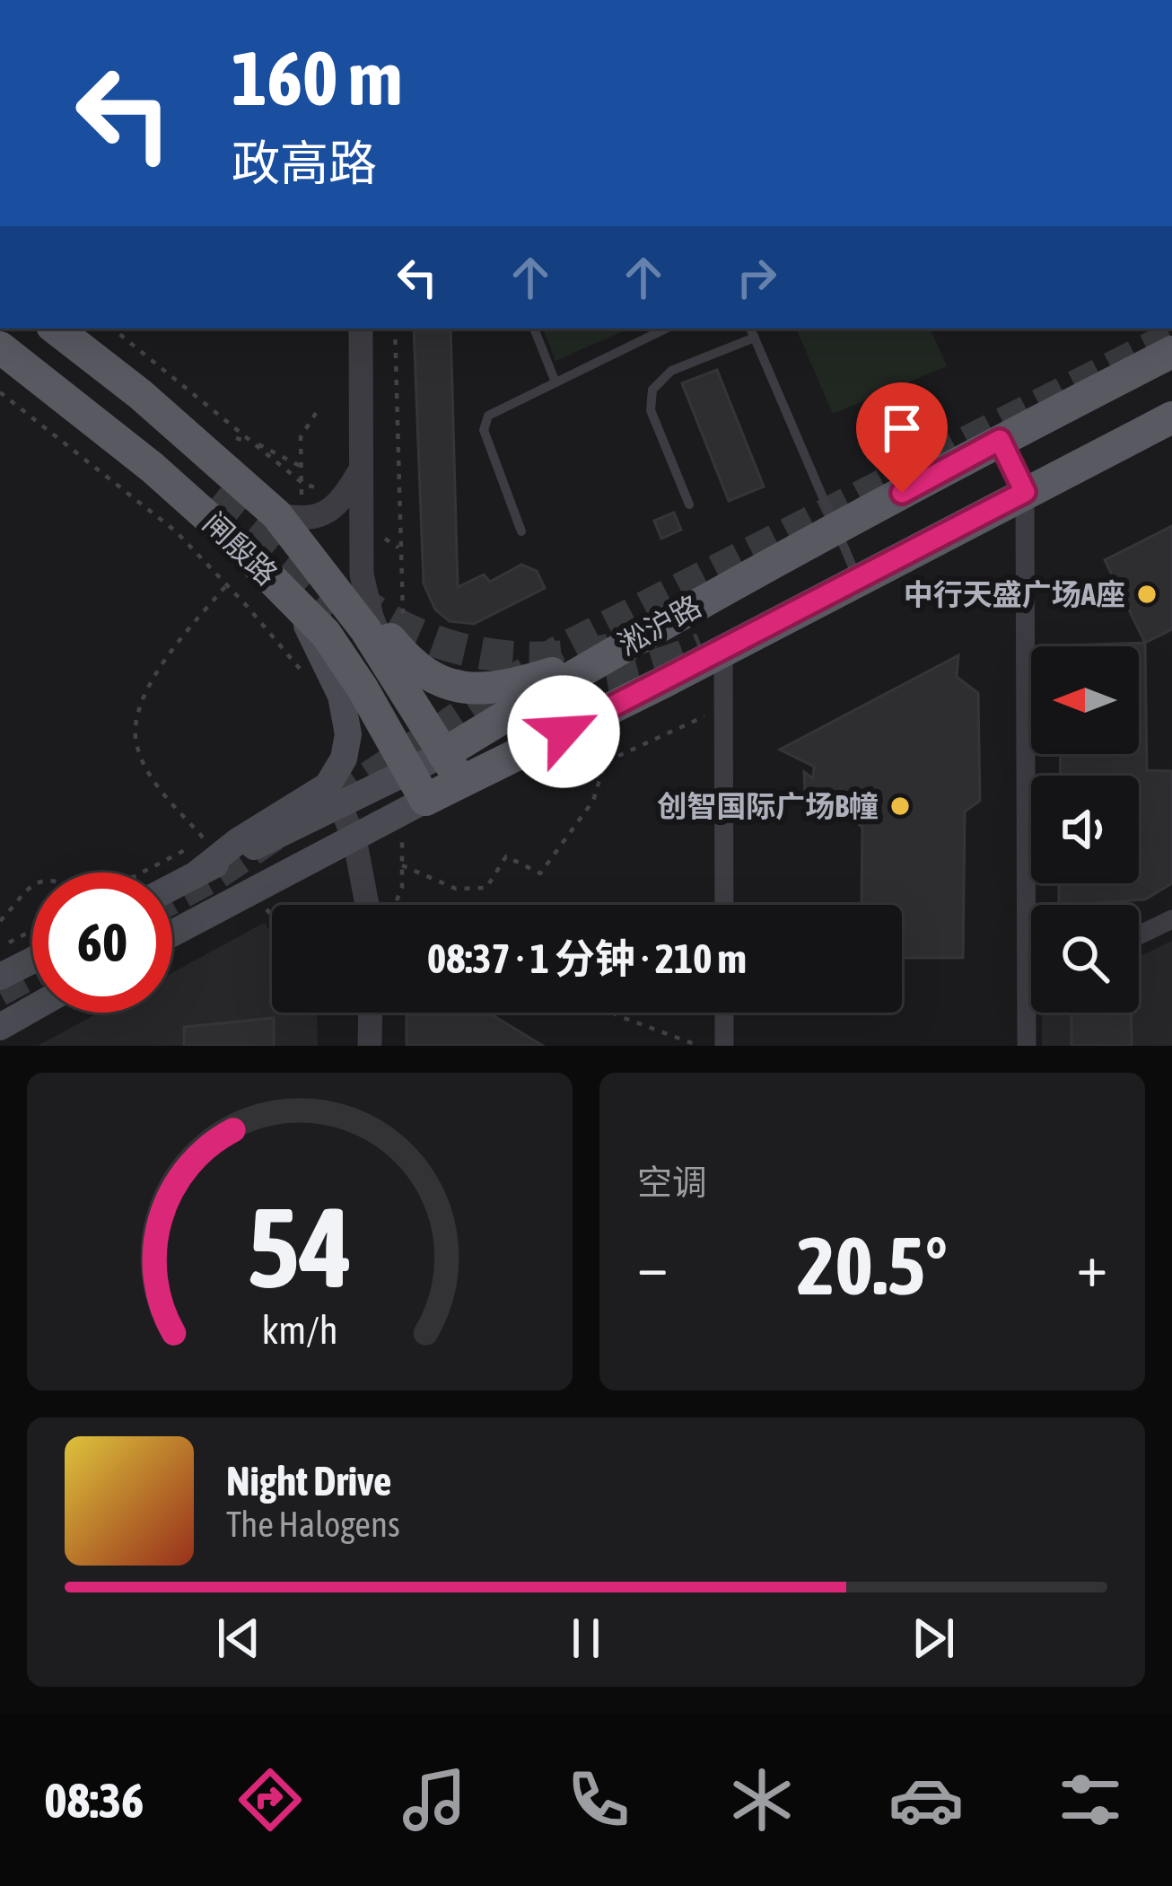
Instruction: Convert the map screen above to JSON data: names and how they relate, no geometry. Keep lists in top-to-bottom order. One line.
{"streets":{"main road":["闸殷路","淞沪路"]},"crossings":[["闸殷路","淞沪路"]],"places":["中行天盛广场A座","创智国际广场B幢"],"north":"left","page":{"turn":["160 m","政高路"],"limit":"60","trip":"08:37 · 1 分钟 · 210 m","tile":"空调","heat":["−","20.5°","+"],"song":["Night Drive","The Halogens"],"tabs":"08:36","gauge":["54","km/h"]}}
